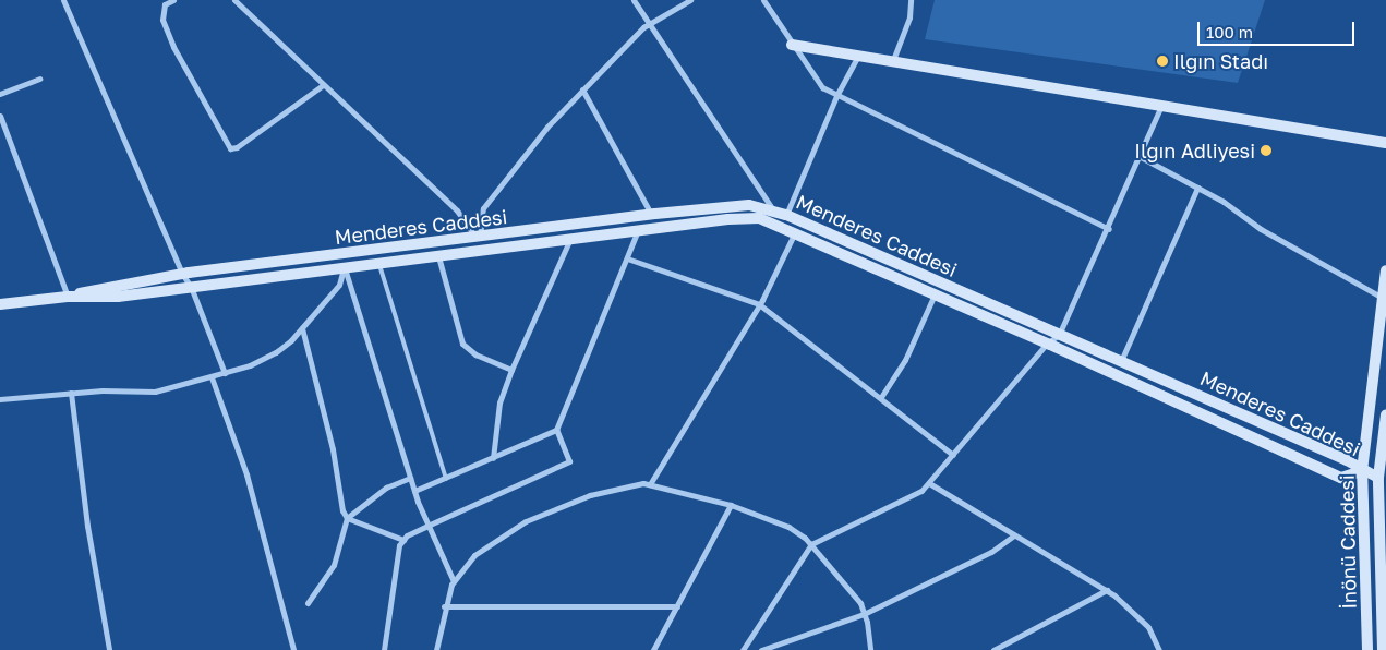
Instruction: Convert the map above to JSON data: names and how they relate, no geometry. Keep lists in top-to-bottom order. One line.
{"streets":{"main road":["Menderes Caddesi","İnönü Caddesi"]},"crossings":[["Menderes Caddesi","İnönü Caddesi"]],"places":["Ilgın Stadı","Ilgın Adliyesi"],"scale_bar":"100 m"}
